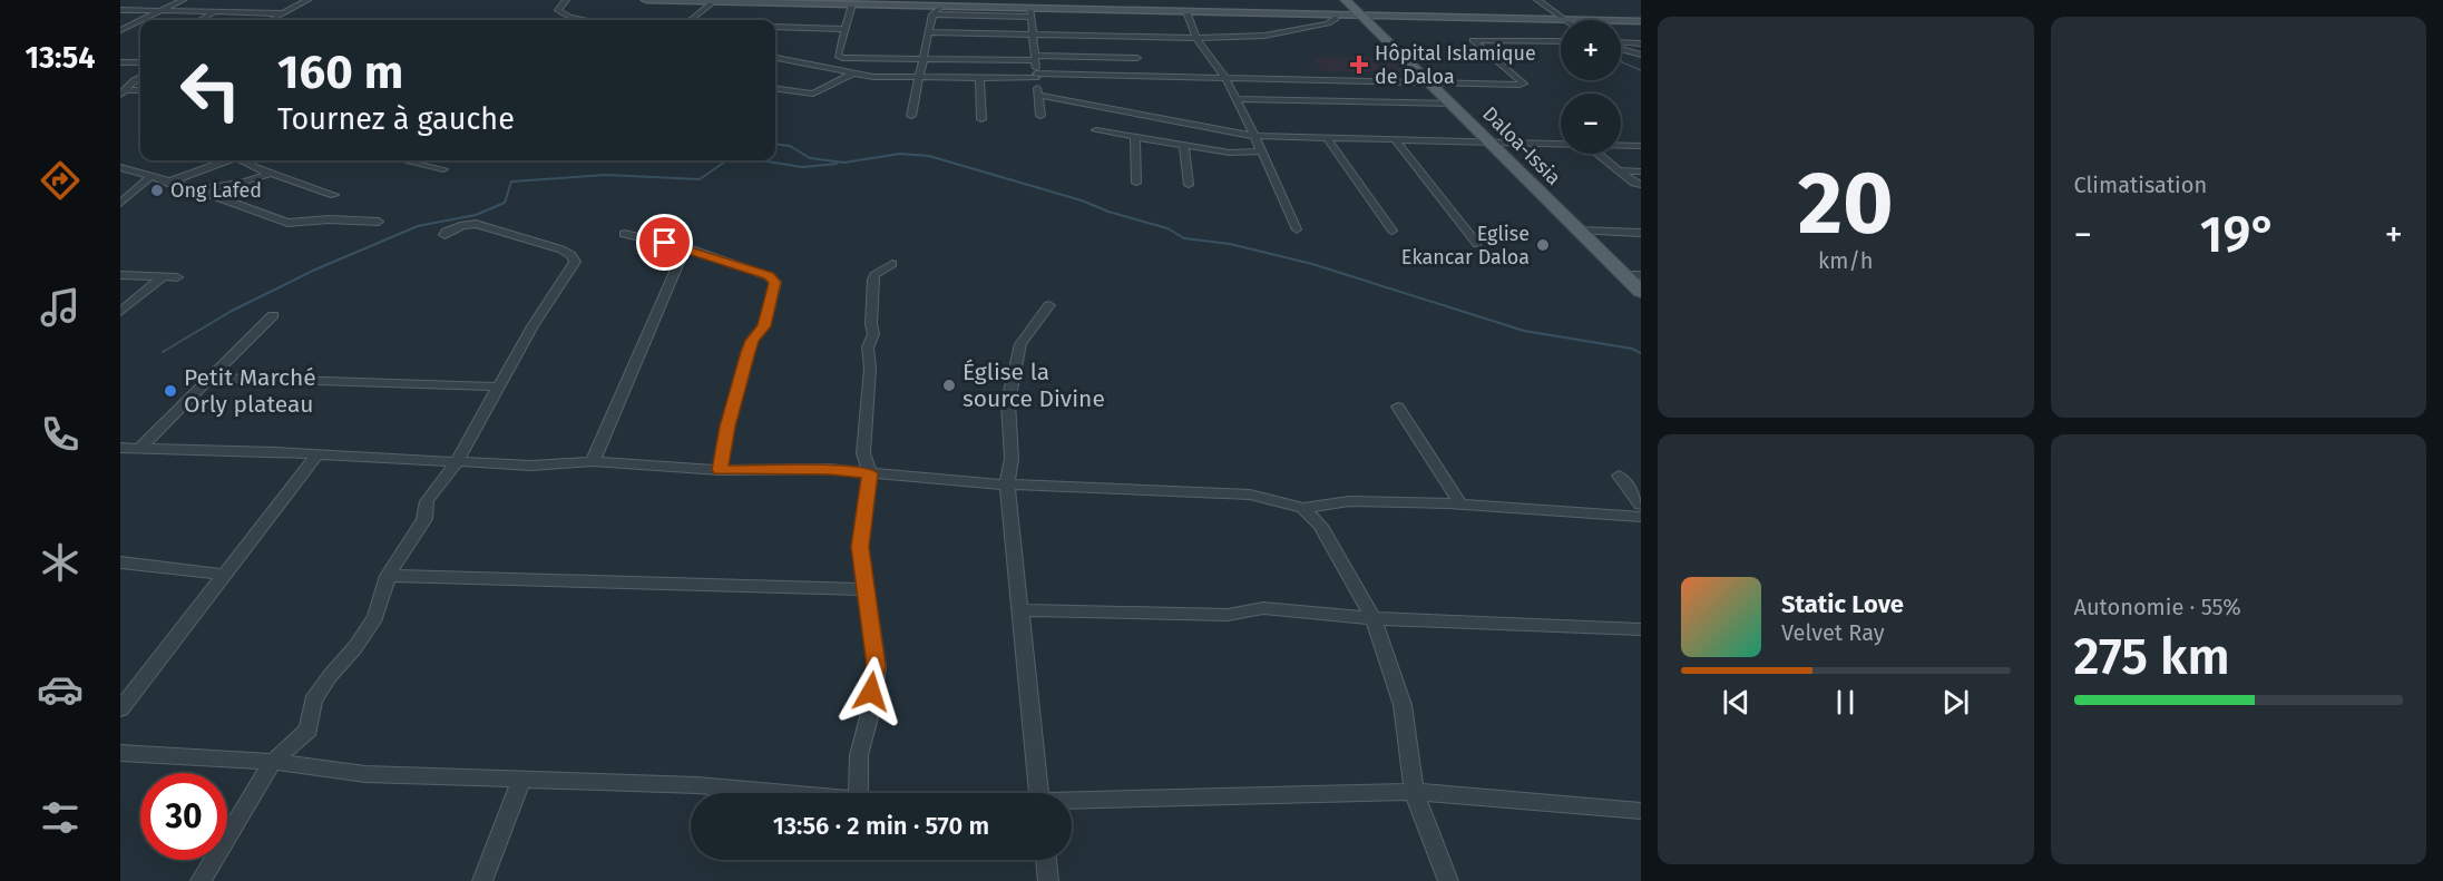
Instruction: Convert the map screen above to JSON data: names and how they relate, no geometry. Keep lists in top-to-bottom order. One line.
{"streets":{"main road":["Daloa-Issia"]},"places":{"health":["Hôpital Islamique de Daloa"],"other":["Ong Lafed","Eglise Ekancar Daloa","Église la source Divine","Petit Marché Orly plateau"]},"page":{"tabs":"13:54","tile":[["20","km/h"],"Climatisation",["Autonomie · 55%","275 km"]],"map_buttons":["+","−"],"turn":["160 m","Tournez à gauche"],"heat":["−","19°","+"],"song":["Static Love","Velvet Ray"],"limit":"30","trip":"13:56 · 2 min · 570 m"}}
